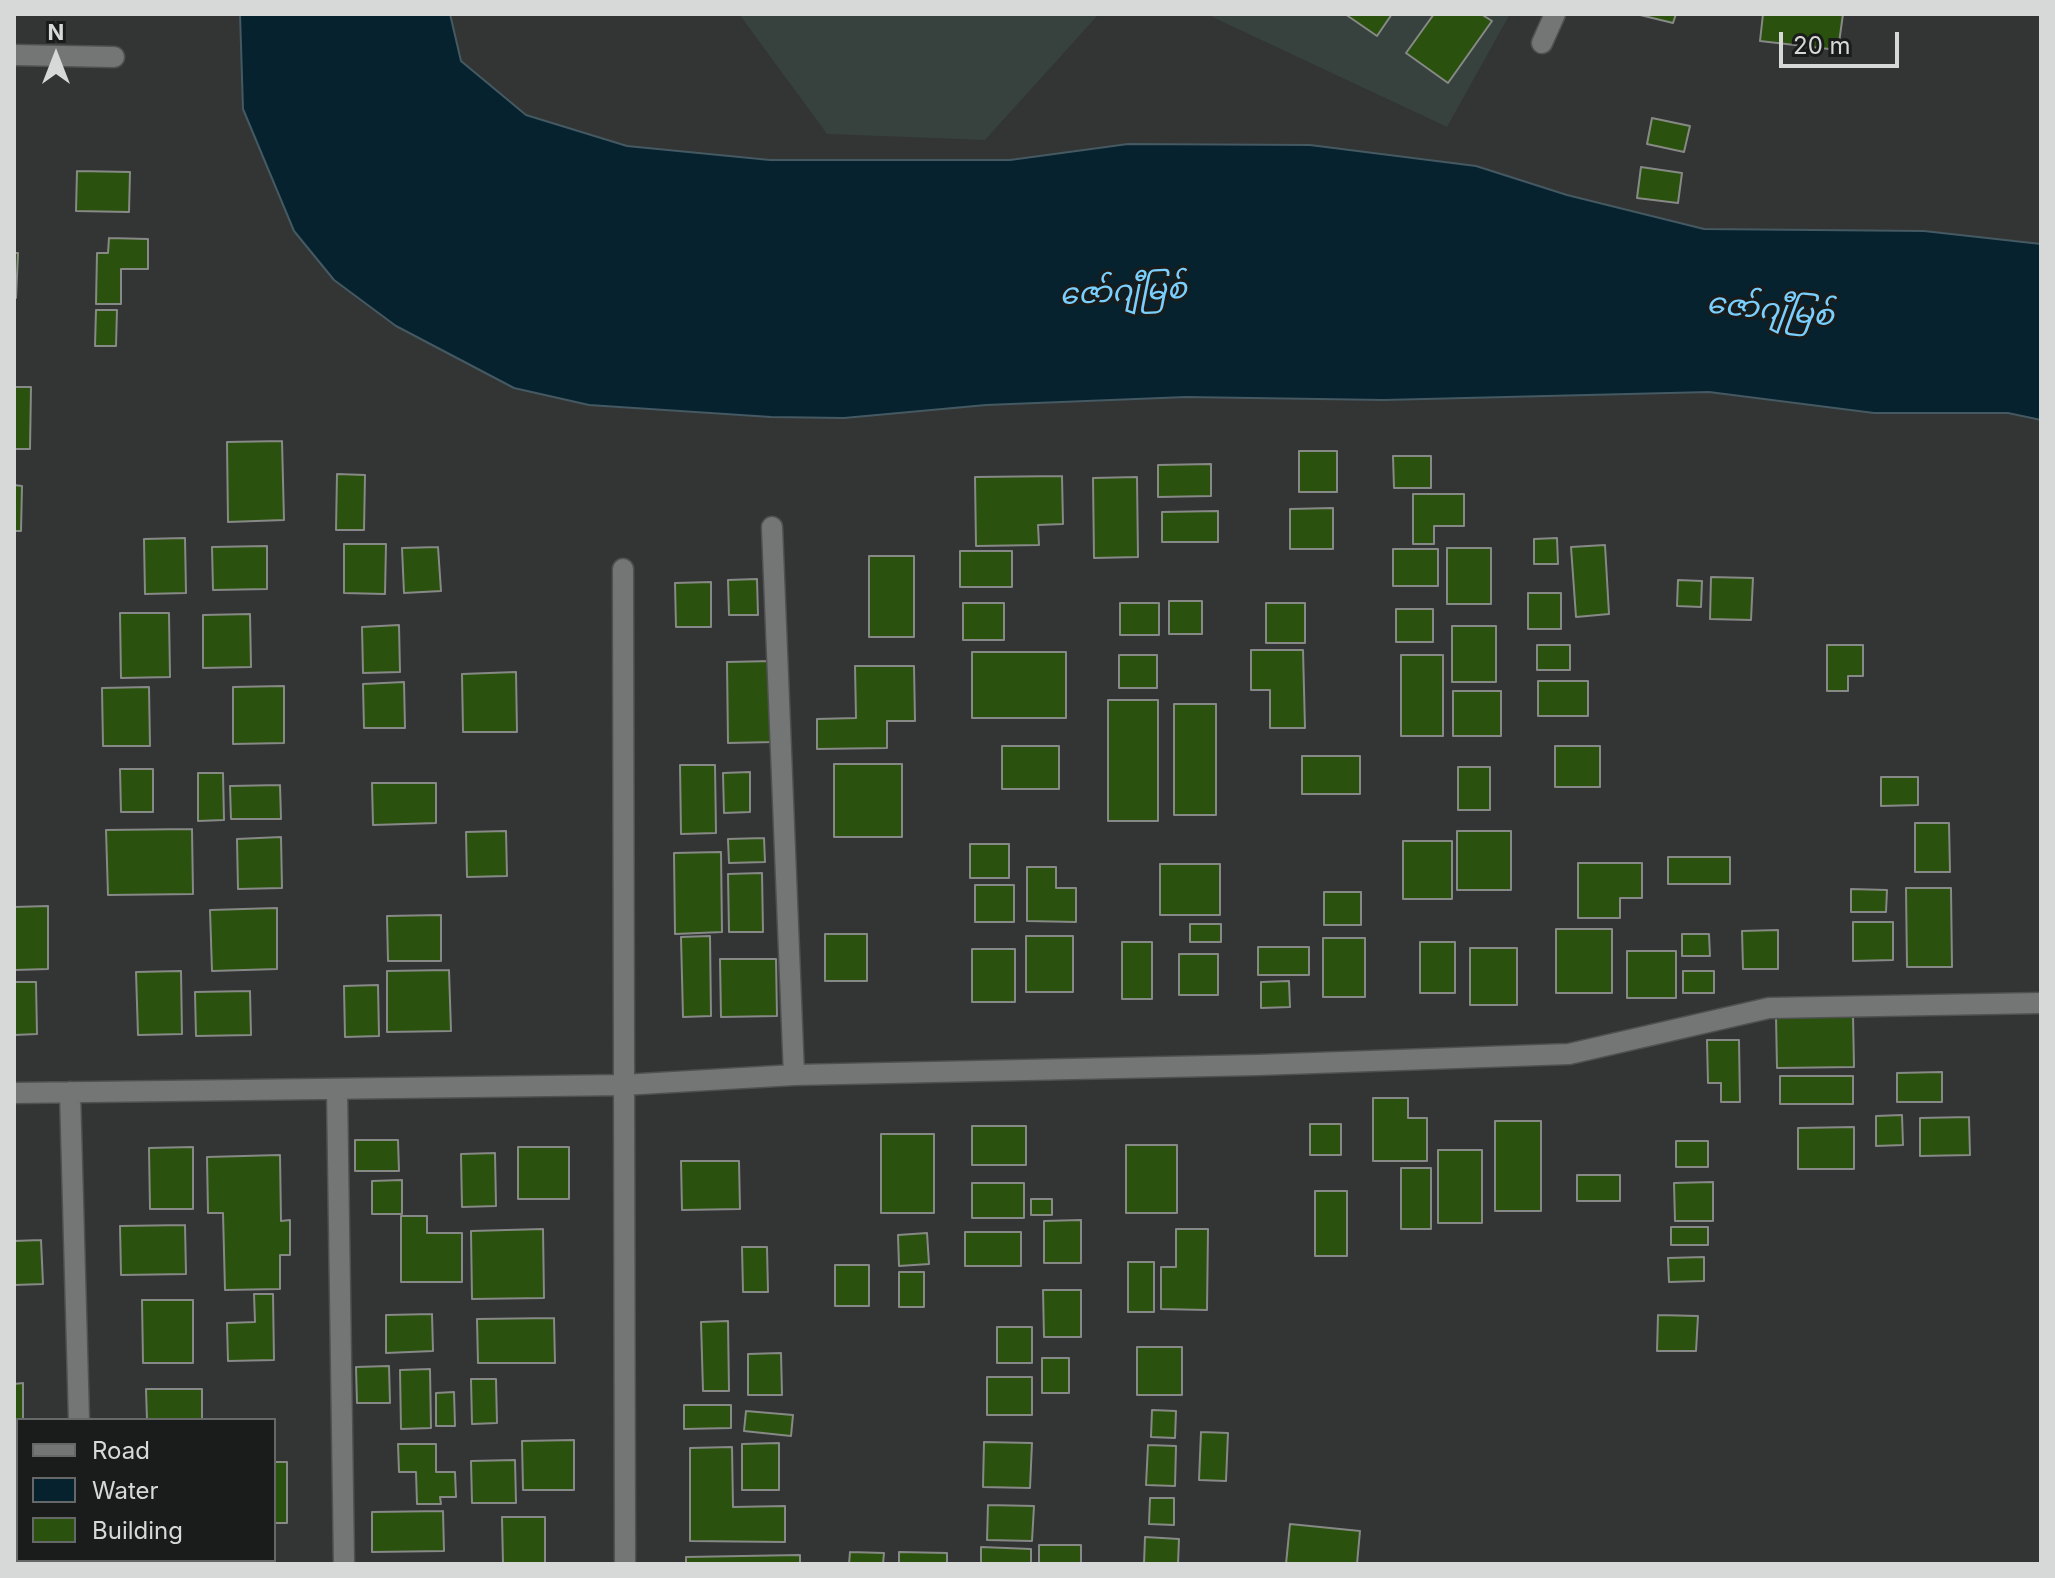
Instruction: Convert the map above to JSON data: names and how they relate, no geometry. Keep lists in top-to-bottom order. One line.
{"water":["ဇော်ဂျီမြစ်"],"legend":["Road","Water","Building"],"scale_bar":"20 m","north":"top"}
